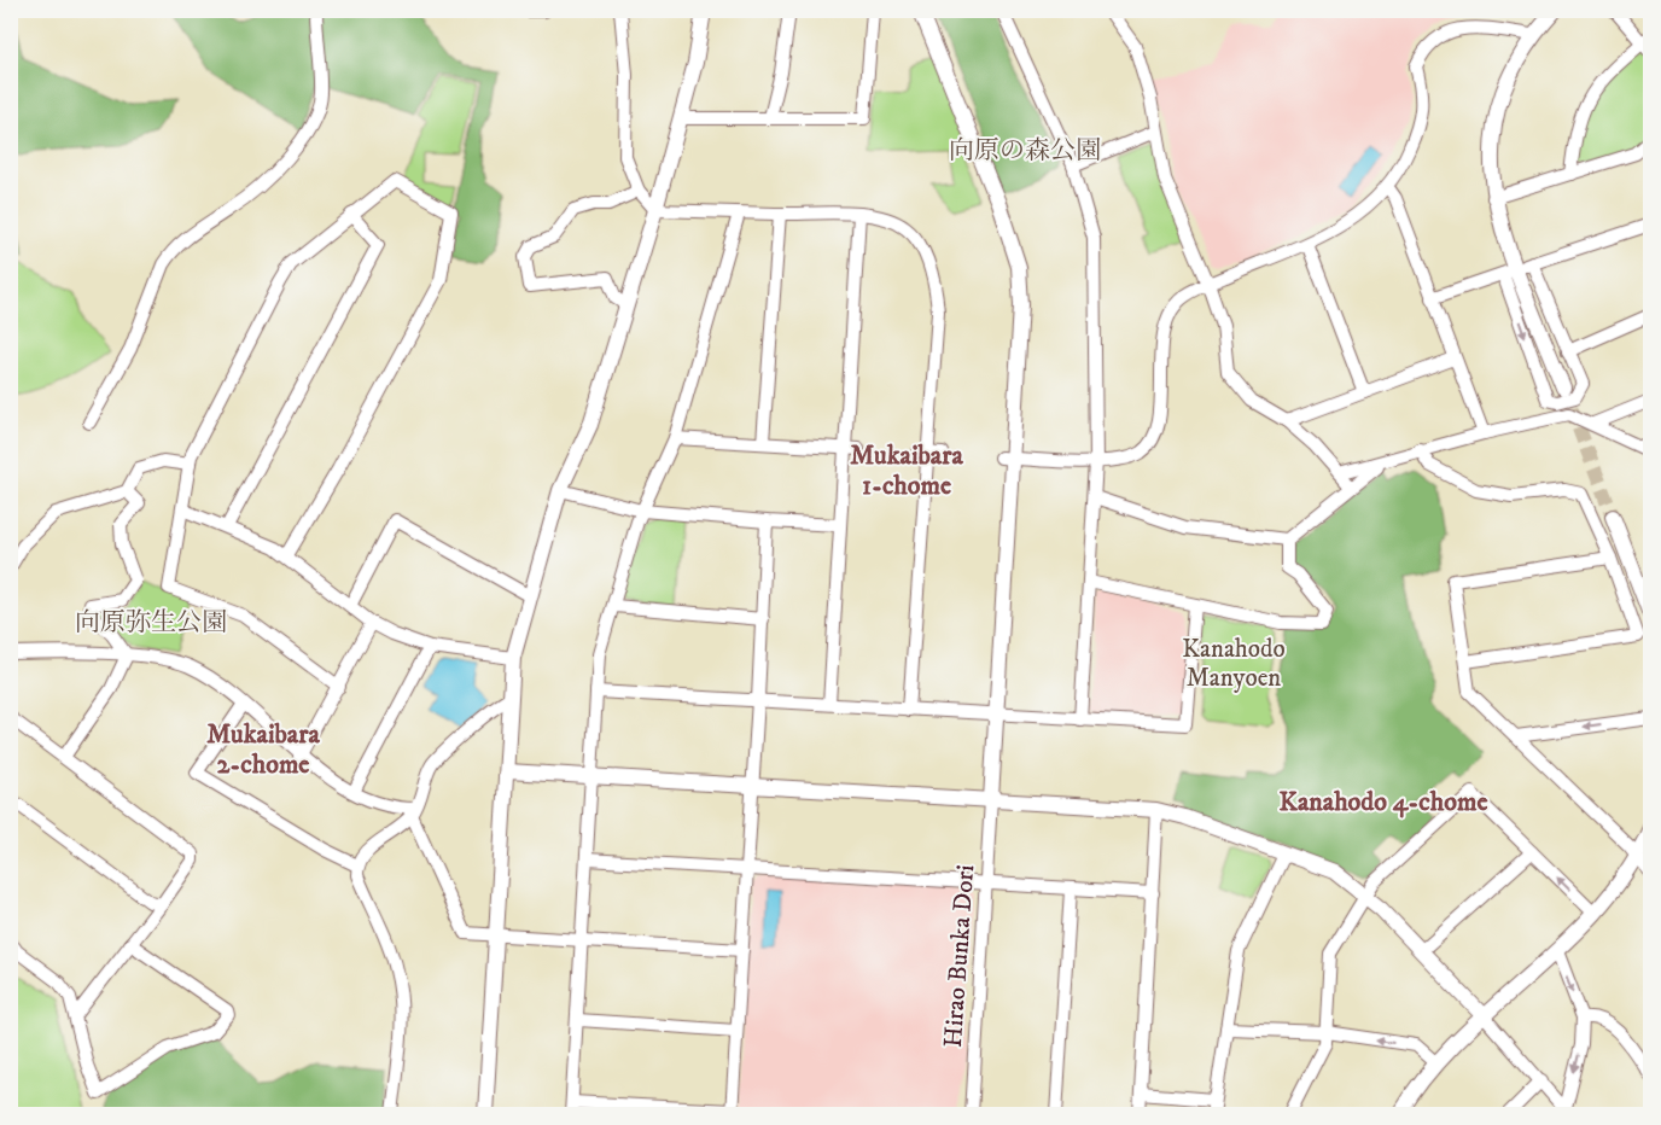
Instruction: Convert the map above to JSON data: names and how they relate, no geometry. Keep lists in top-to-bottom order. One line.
{"streets":{"street":["Hirao Bunka Dori"]},"districts":["Mukaibara 1-chome","Mukaibara 2-chome","Kanahodo 4-chome"],"parks":["向原の森公園","向原弥生公園","Kanahodo Manyoen"]}
